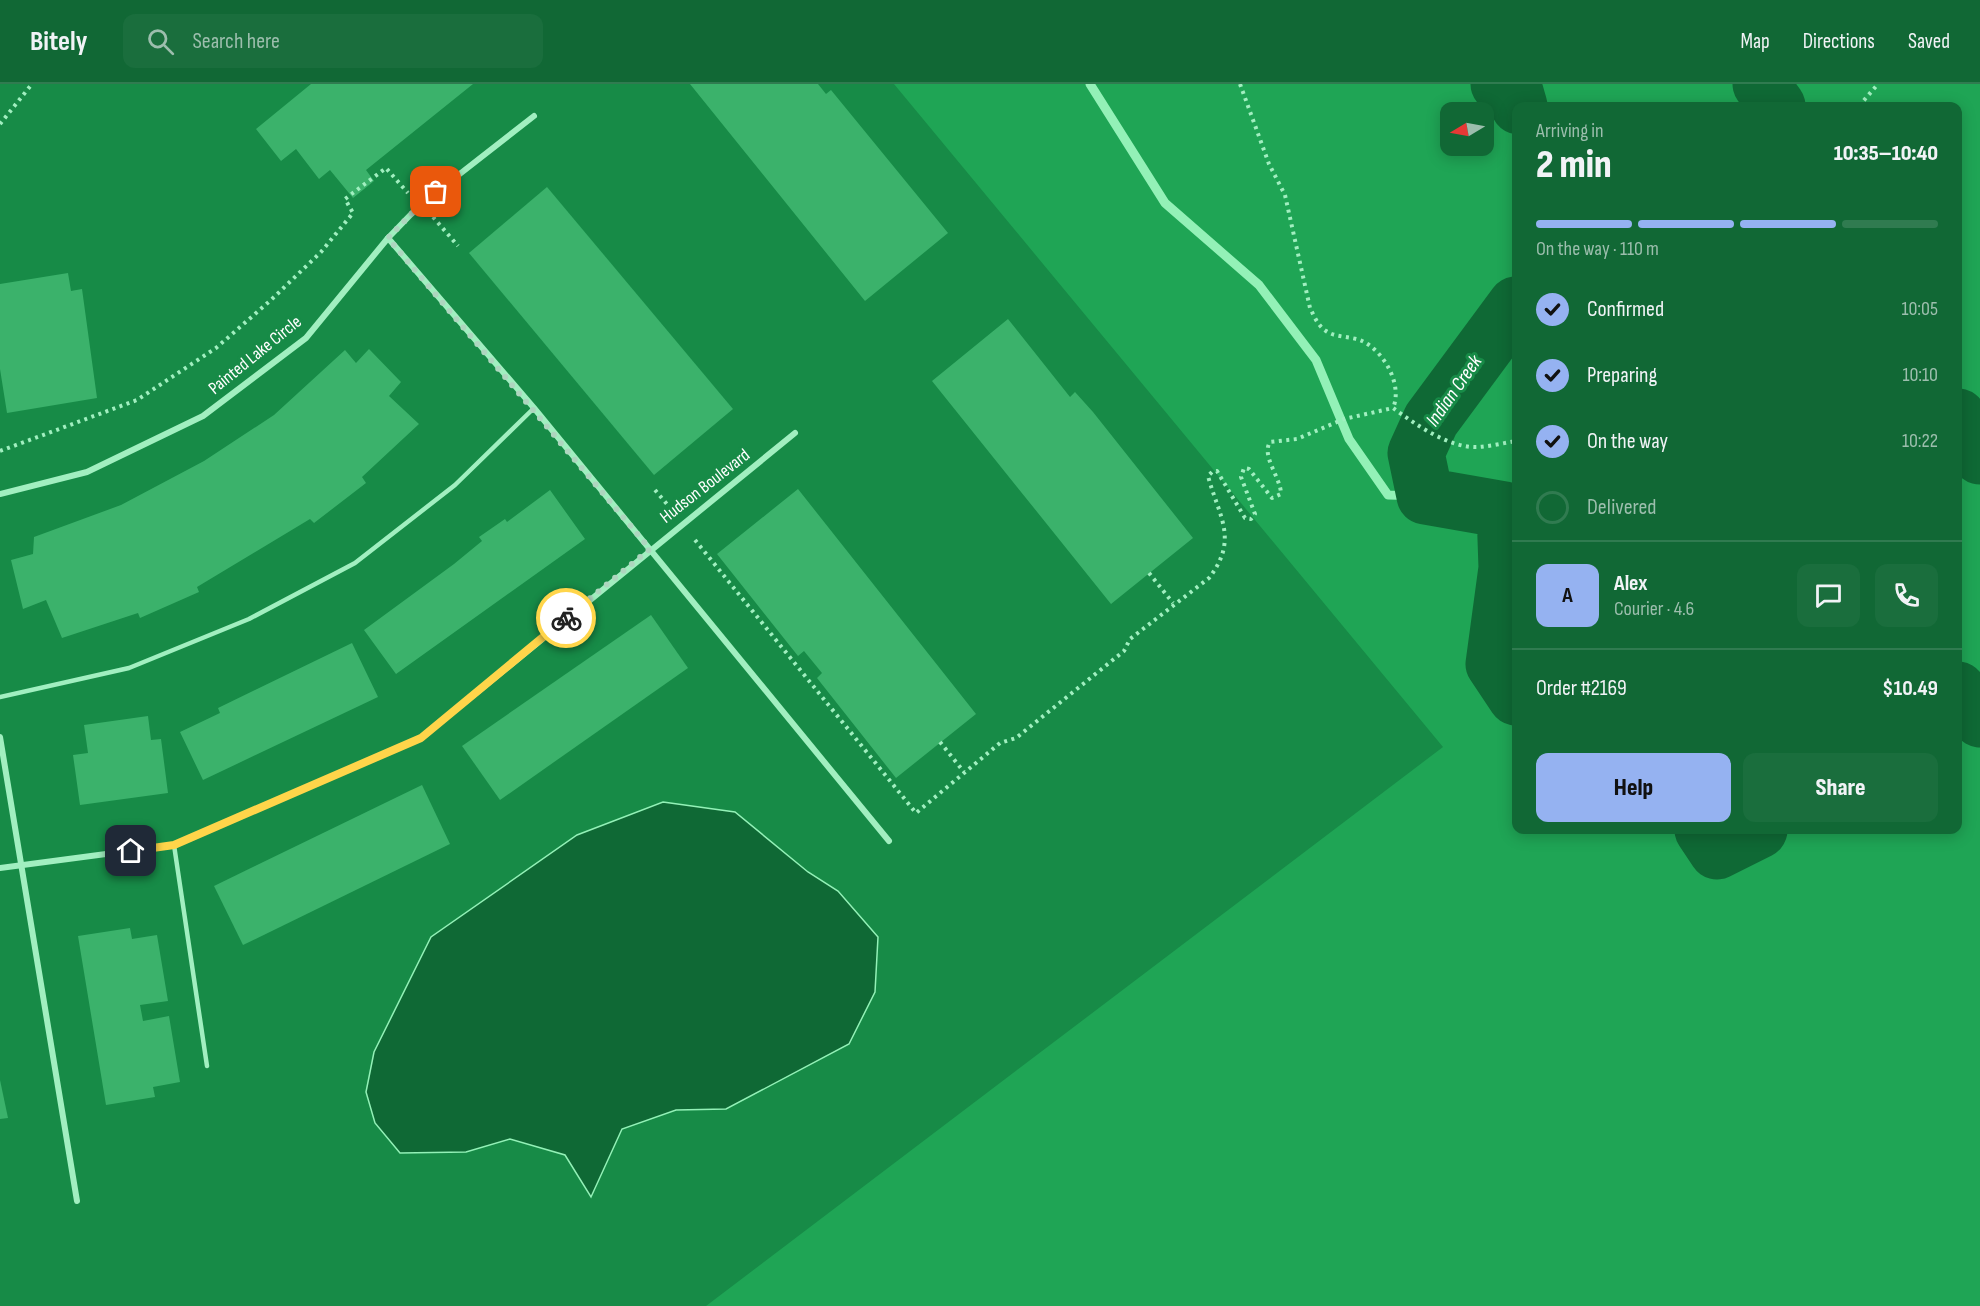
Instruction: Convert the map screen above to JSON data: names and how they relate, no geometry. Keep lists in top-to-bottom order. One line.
{"streets":{"street":["Painted Lake Circle","Hudson Boulevard"]},"water":["Indian Creek"],"north":"left","page":{"header":"Bitely","search":"Search here","nav":["Map","Directions","Saved"],"heading":["2 min","Arriving in","10:35–10:40"],"panel":["Alex","Courier · 4.6","Order #2169","$10.49"],"bar":"On the way · 110 m","list":[["Confirmed","10:05"],["Preparing","10:10"],["On the way","10:22"],"Delivered"],"round":"A","buttons":["Help","Share"]}}
